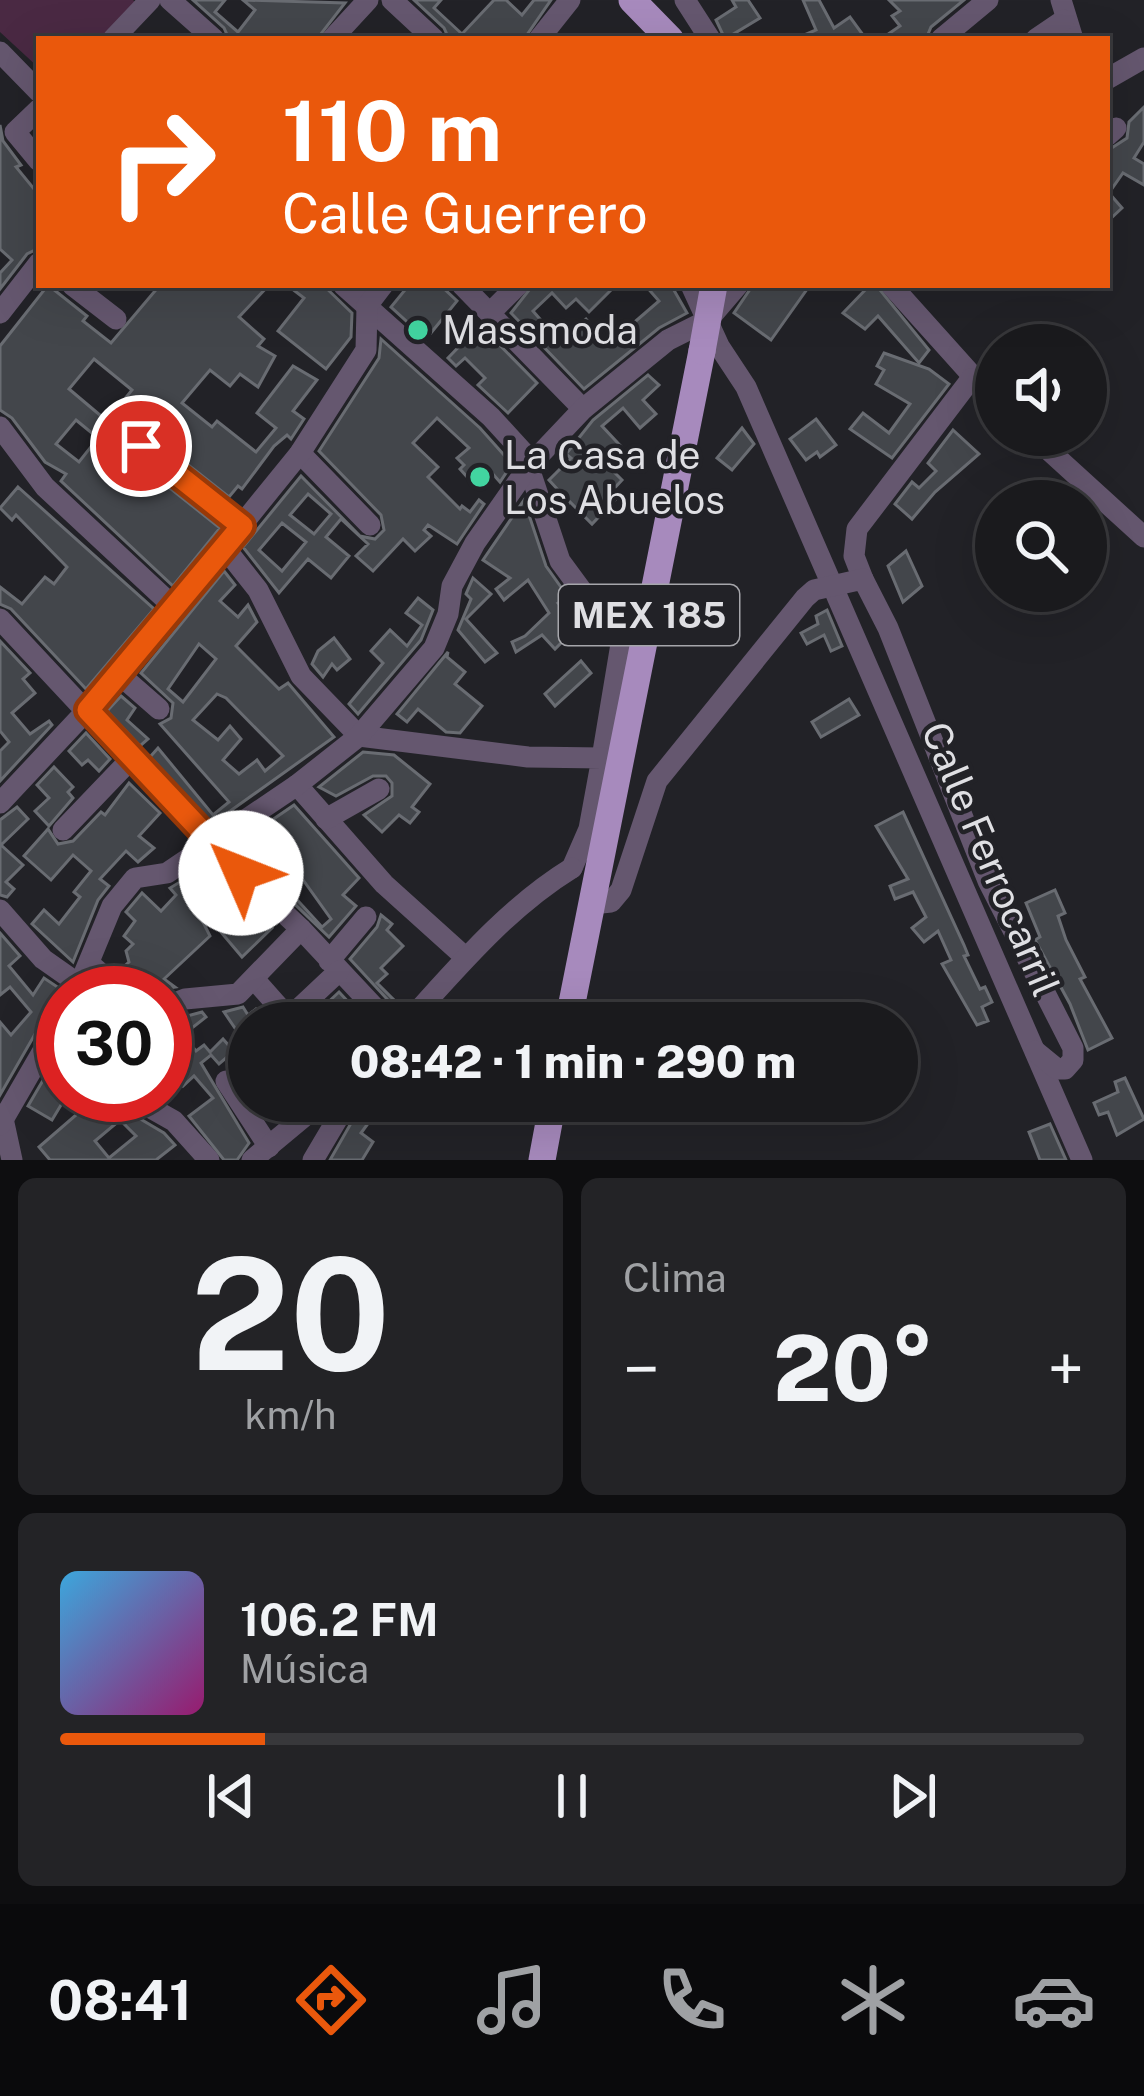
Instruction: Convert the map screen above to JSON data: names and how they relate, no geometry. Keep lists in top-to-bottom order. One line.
{"streets":{"main road":["MEX 185"],"street":["Calle Ferrocarril"]},"places":["Massmoda","La Casa de Los Abuelos"],"page":{"turn":["110 m","Calle Guerrero"],"limit":"30","trip":"08:42 · 1 min · 290 m","tile":[["20","km/h"],"Clima"],"heat":["−","20°","+"],"song":["106.2 FM","Música"],"tabs":"08:41"}}
